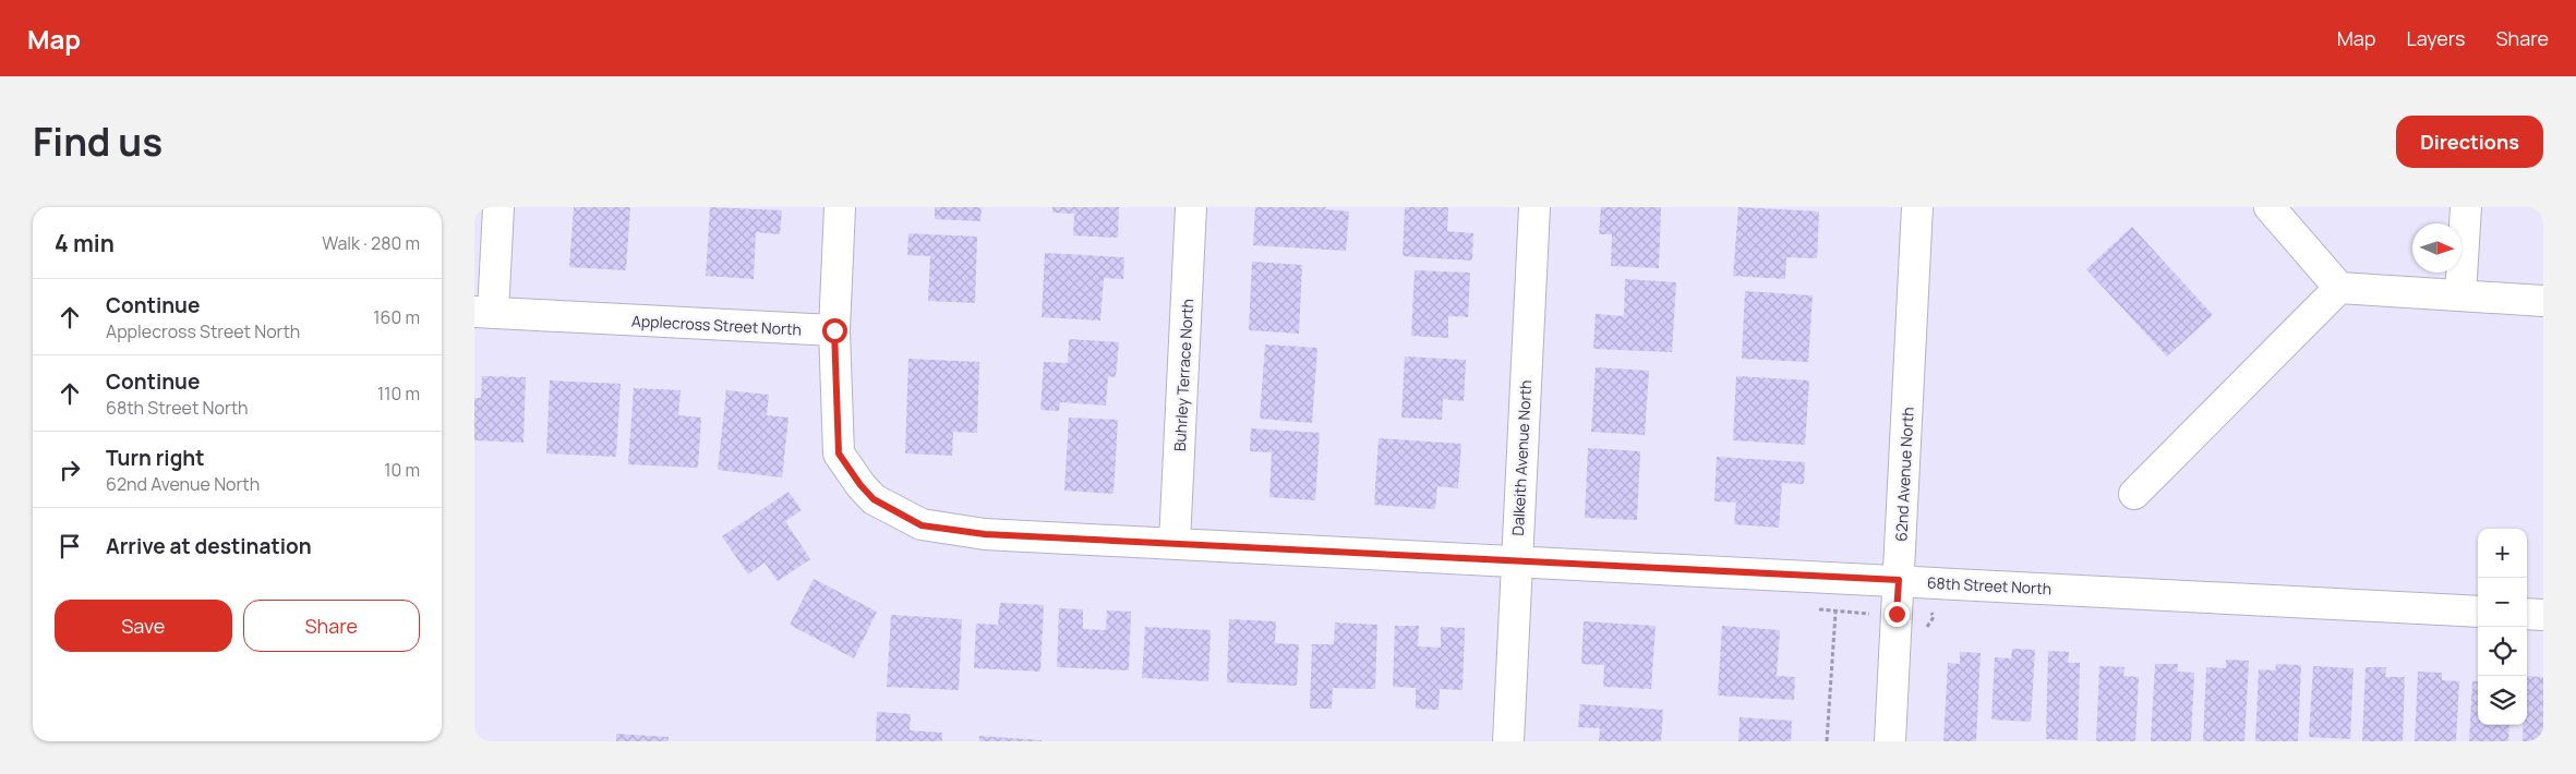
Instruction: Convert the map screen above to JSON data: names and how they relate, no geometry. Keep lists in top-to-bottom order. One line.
{"streets":{"street":["Applecross Street North","Buhrley Terrace North","Dalkeith Avenue North","62nd Avenue North","68th Street North"]},"crossings":[["Buhrley Terrace North","68th Street North"],["Dalkeith Avenue North","68th Street North"],["62nd Avenue North","68th Street North"]],"north":"right","page":{"header":"Map","nav":["Map","Layers","Share"],"title":"Find us","buttons":["Directions",["Save","Share"]],"heading":["4 min","Walk · 280 m"],"list":[["Continue","Applecross Street North","160 m"],["Continue","68th Street North","110 m"],["Turn right","62nd Avenue North","10 m"],"Arrive at destination"],"map_buttons":["+","−"]}}
